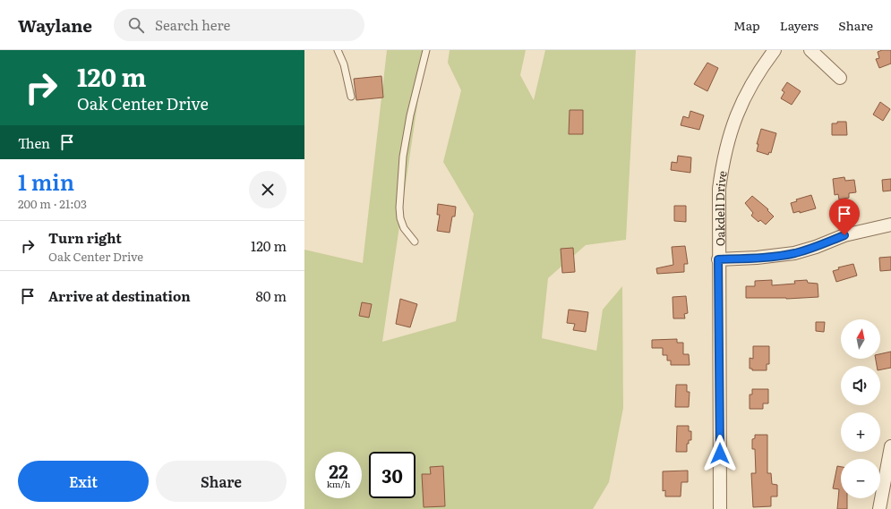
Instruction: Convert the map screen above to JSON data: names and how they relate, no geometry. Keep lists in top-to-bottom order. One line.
{"streets":{"street":["Oakdell Drive"]},"north":"top","page":{"header":"Waylane","search":"Search here","nav":["Map","Layers","Share"],"turn":["120 m","Oak Center Drive"],"then":"Then","heading":["1 min","200 m · 21:03"],"list":[{"name":"Turn right","note":"Oak Center Drive","value":"120 m"},{"name":"Arrive at destination","value":"80 m"}],"map_buttons":["+","−"],"speed":"22 km/h","limit":"30","buttons":["Exit","Share"]}}
